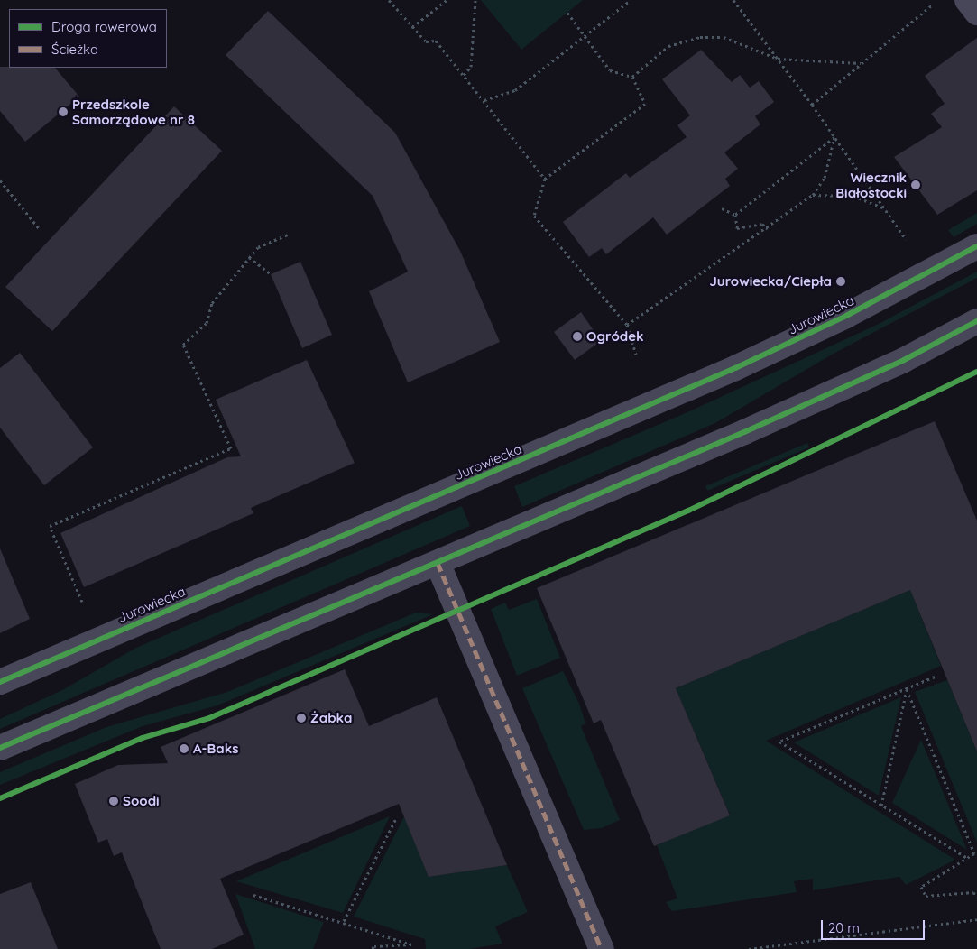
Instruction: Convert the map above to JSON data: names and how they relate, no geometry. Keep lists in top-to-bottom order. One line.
{"streets":{"street":["Jurowiecka"]},"places":["Przedszkole Samorządowe nr 8","Wiecznik Białostocki","Jurowiecka/Ciepła","Ogródek","Żabka","A-Baks","Soodi"],"legend":["Droga rowerowa","Ścieżka"],"scale_bar":"20 m"}
